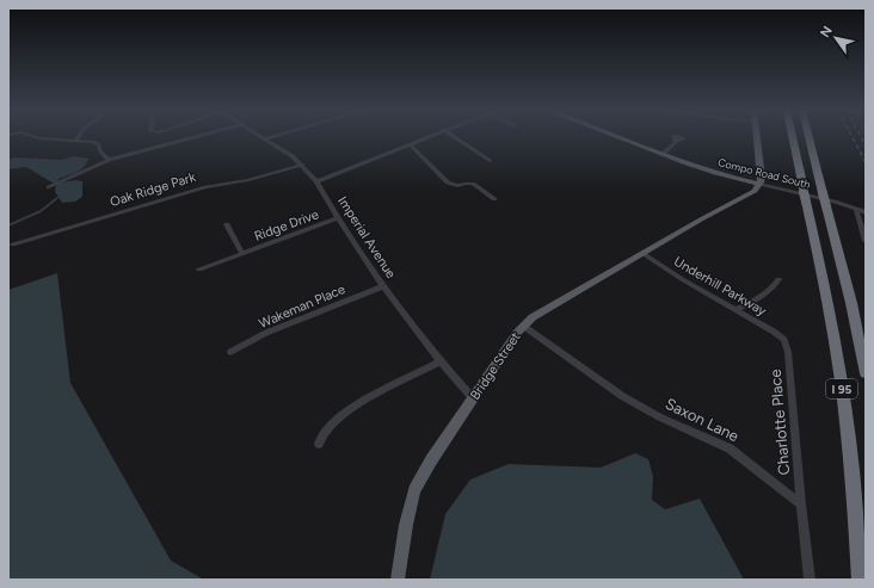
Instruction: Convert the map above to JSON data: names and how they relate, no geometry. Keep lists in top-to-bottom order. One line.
{"streets":{"highway":["I 95"],"main road":["Compo Road South","Bridge Street"],"street":["Oak Ridge Park","Ridge Drive","Imperial Avenue","Underhill Parkway","Wakeman Place","Saxon Lane","Charlotte Place"]},"crossings":[["Compo Road South","Bridge Street"],["Oak Ridge Park","Imperial Avenue"],["Ridge Drive","Imperial Avenue"],["Imperial Avenue","Wakeman Place"],["Imperial Avenue","Bridge Street"],["Underhill Parkway","Bridge Street"],["Underhill Parkway","Charlotte Place"],["Bridge Street","Saxon Lane"],["Saxon Lane","Charlotte Place"]],"north":"top left"}
